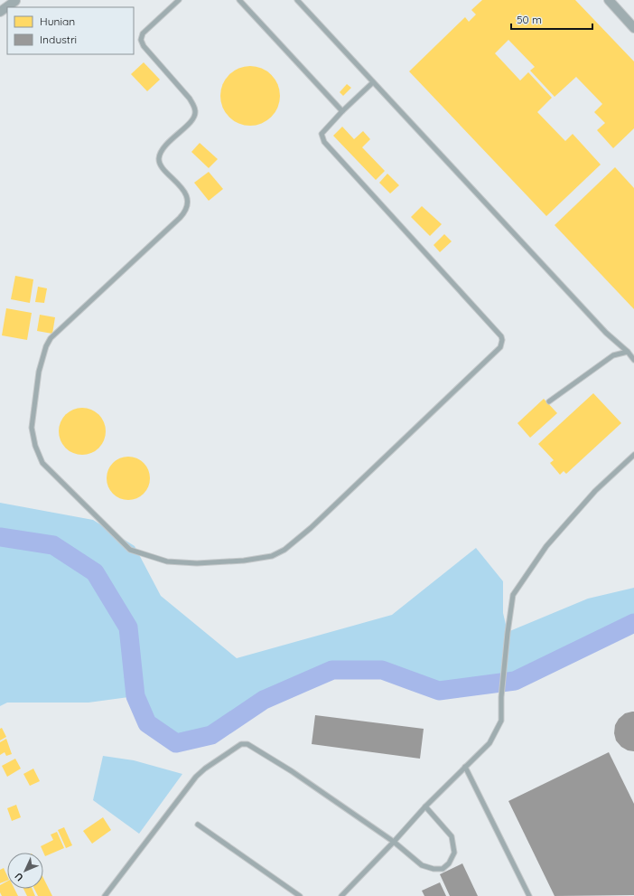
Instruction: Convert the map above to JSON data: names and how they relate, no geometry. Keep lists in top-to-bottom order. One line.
{"legend":["Hunian","Industri"],"scale_bar":"50 m","north":"bottom left"}
